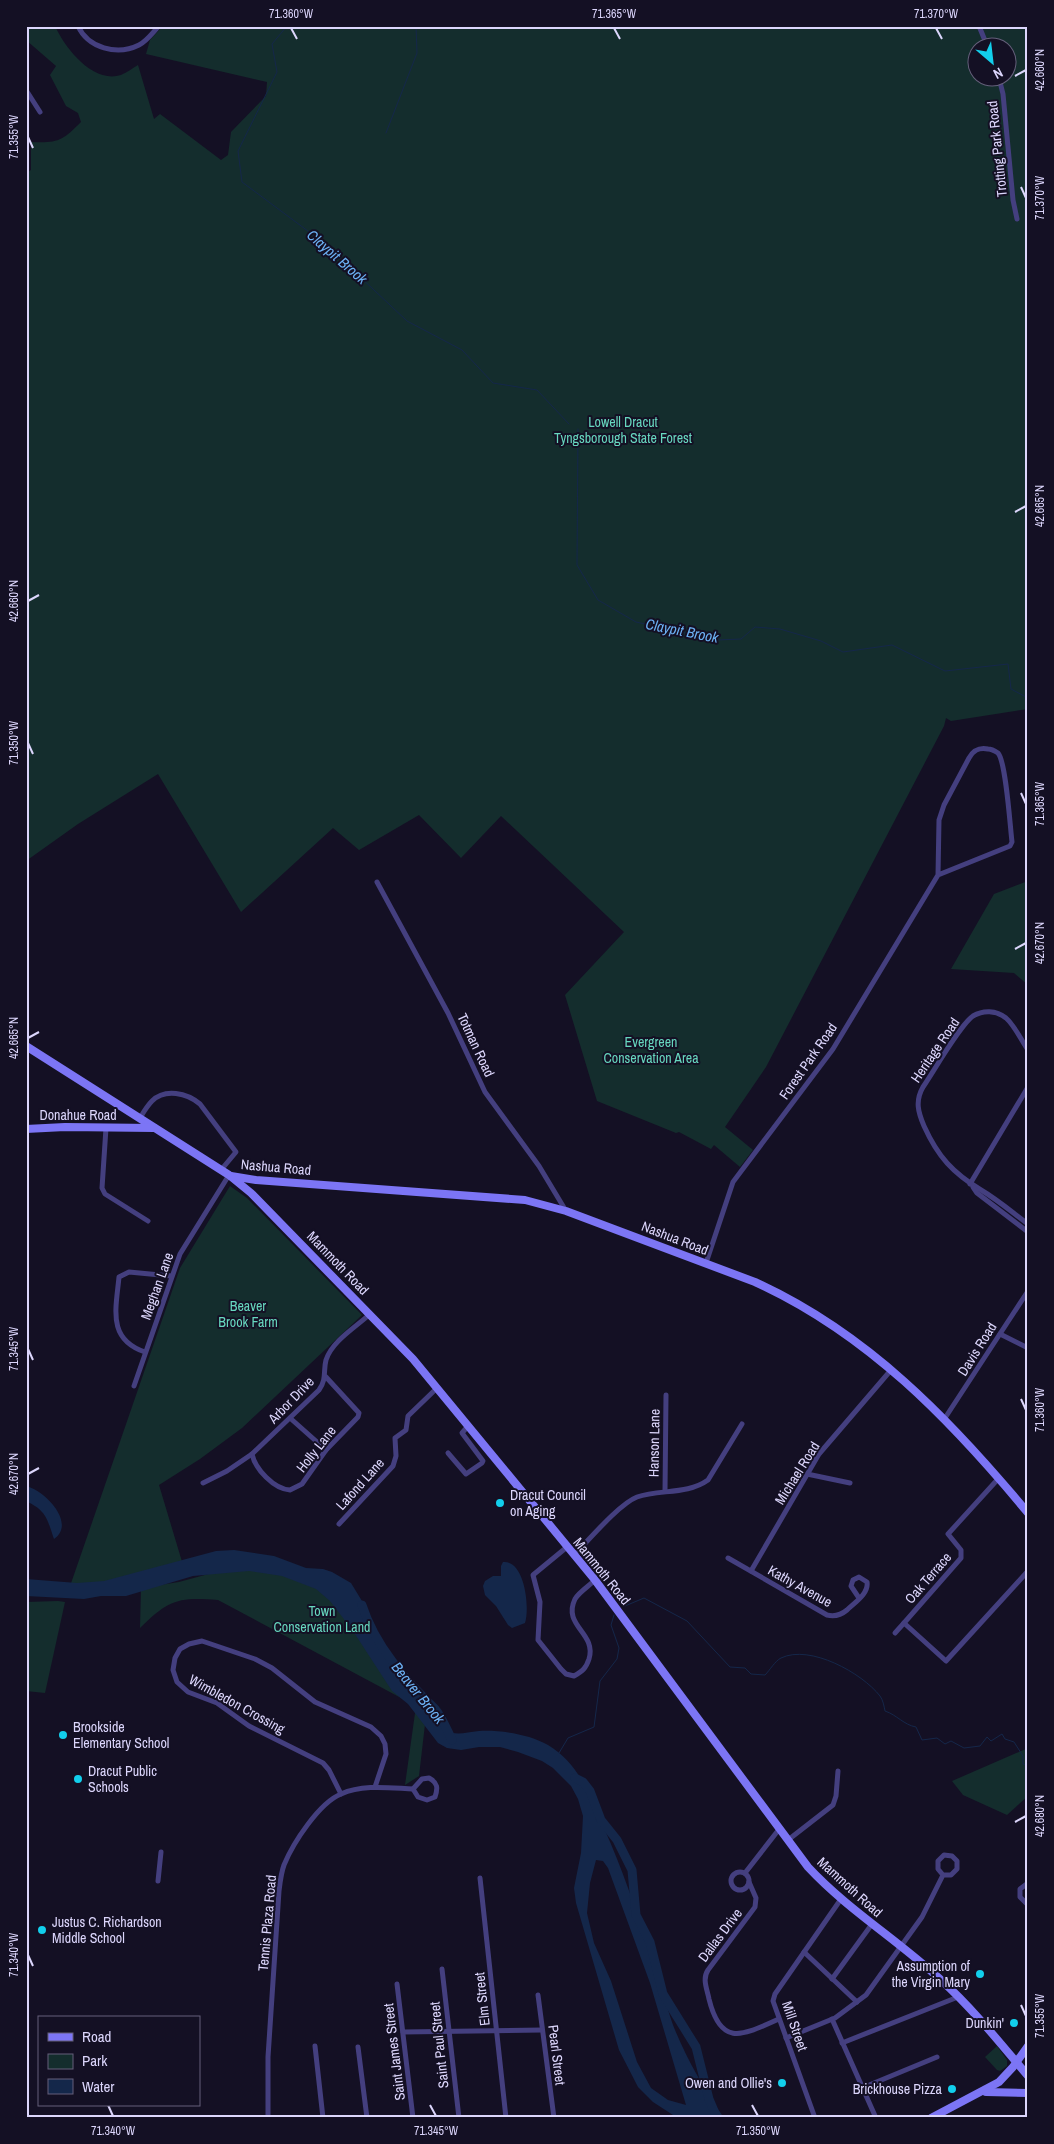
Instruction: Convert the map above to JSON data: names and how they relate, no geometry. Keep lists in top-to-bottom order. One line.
{"streets":{"main road":["Donahue Road","Nashua Road","Mammoth Road"],"street":["Trotting Park Road","Totman Road","Heritage Road","Forest Park Road","Meghan Lane","Davis Road","Arbor Drive","Hanson Lane","Holly Lane","Michael Road","Lafond Lane","Oak Terrace","Kathy Avenue","Wimbledon Crossing","Tennis Plaza Road","Dallas Drive","Elm Street","Mill Street","Saint Paul Street","Saint James Street","Pearl Street"]},"crossings":[["Totman Road","Nashua Road"],["Forest Park Road","Nashua Road"],["Donahue Road","Mammoth Road"],["Nashua Road","Mammoth Road"],["Nashua Road","Meghan Lane"],["Nashua Road","Davis Road"],["Nashua Road","Michael Road"],["Nashua Road","Oak Terrace"],["Mammoth Road","Meghan Lane"],["Mammoth Road","Arbor Drive"],["Mammoth Road","Lafond Lane"],["Mammoth Road","Dallas Drive"],["Mammoth Road","Mill Street"],["Arbor Drive","Holly Lane"],["Michael Road","Kathy Avenue"],["Wimbledon Crossing","Tennis Plaza Road"],["Dallas Drive","Mill Street"]],"water":["Claypit Brook","Beaver Brook"],"parks":["Lowell Dracut Tyngsborough State Forest","Evergreen Conservation Area","Beaver Brook Farm","Town Conservation Land"],"places":["Dracut Council on Aging","Brookside Elementary School","Dracut Public Schools","Justus C. Richardson Middle School","Assumption of the Virgin Mary","Dunkin'","Owen and Ollie's","Brickhouse Pizza"],"legend":["Road","Park","Water"],"north":"bottom right","coordinates":["71.360°W","71.365°W","71.370°W","42.660°N","71.355°W","42.665°N","71.350°W","42.670°N","71.345°W","42.680°N","71.340°W"]}
